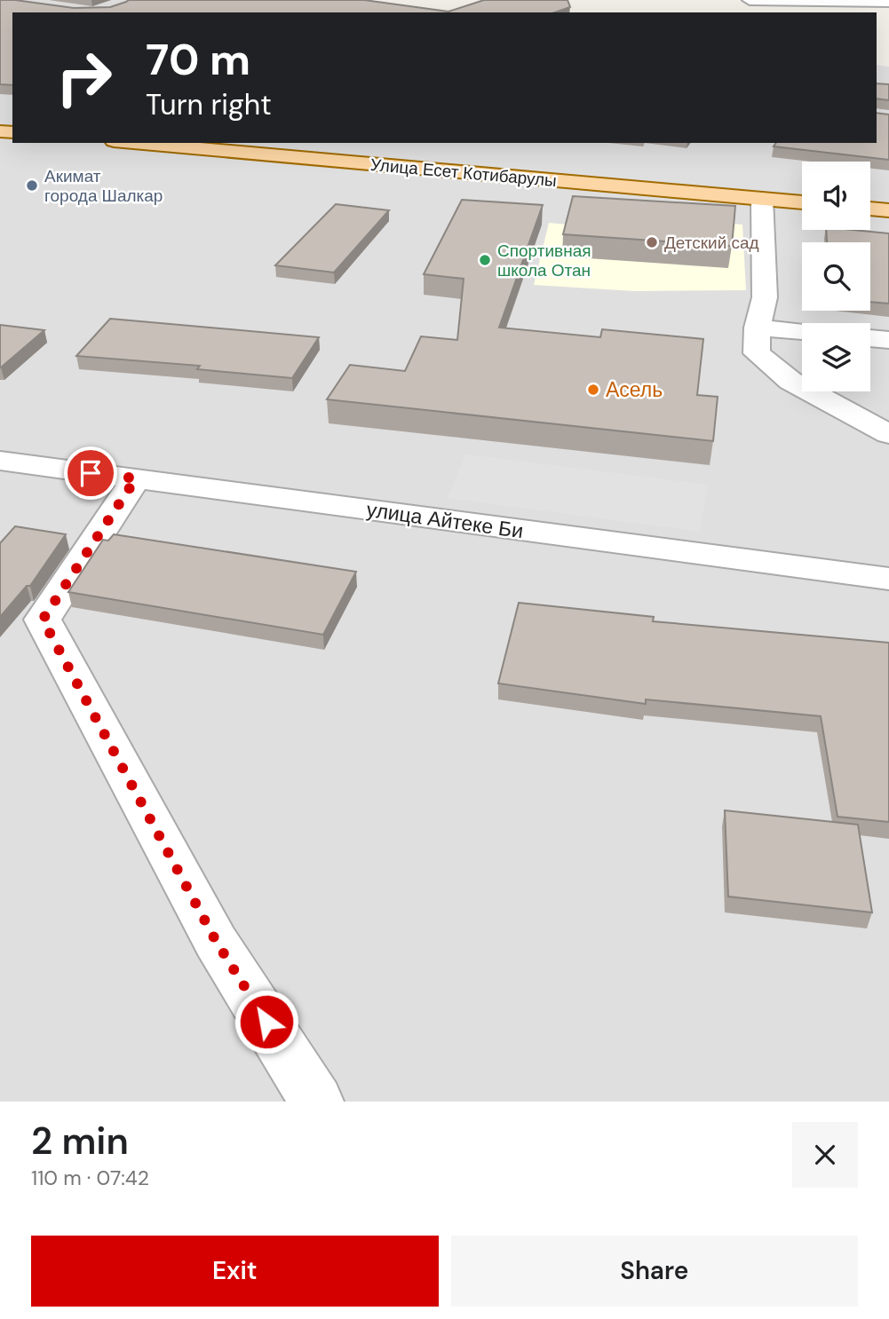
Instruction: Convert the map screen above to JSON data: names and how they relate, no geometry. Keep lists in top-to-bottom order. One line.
{"streets":{"main road":["Улица Есет Котибарулы"],"street":["улица Айтеке Би"]},"places":["Акимат города Шалкар","Детский сад","Спортивная школа Отан","Асель"],"page":{"turn":["70 m","Turn right"],"heading":["2 min","110 m · 07:42"],"buttons":["Exit","Share"]}}
